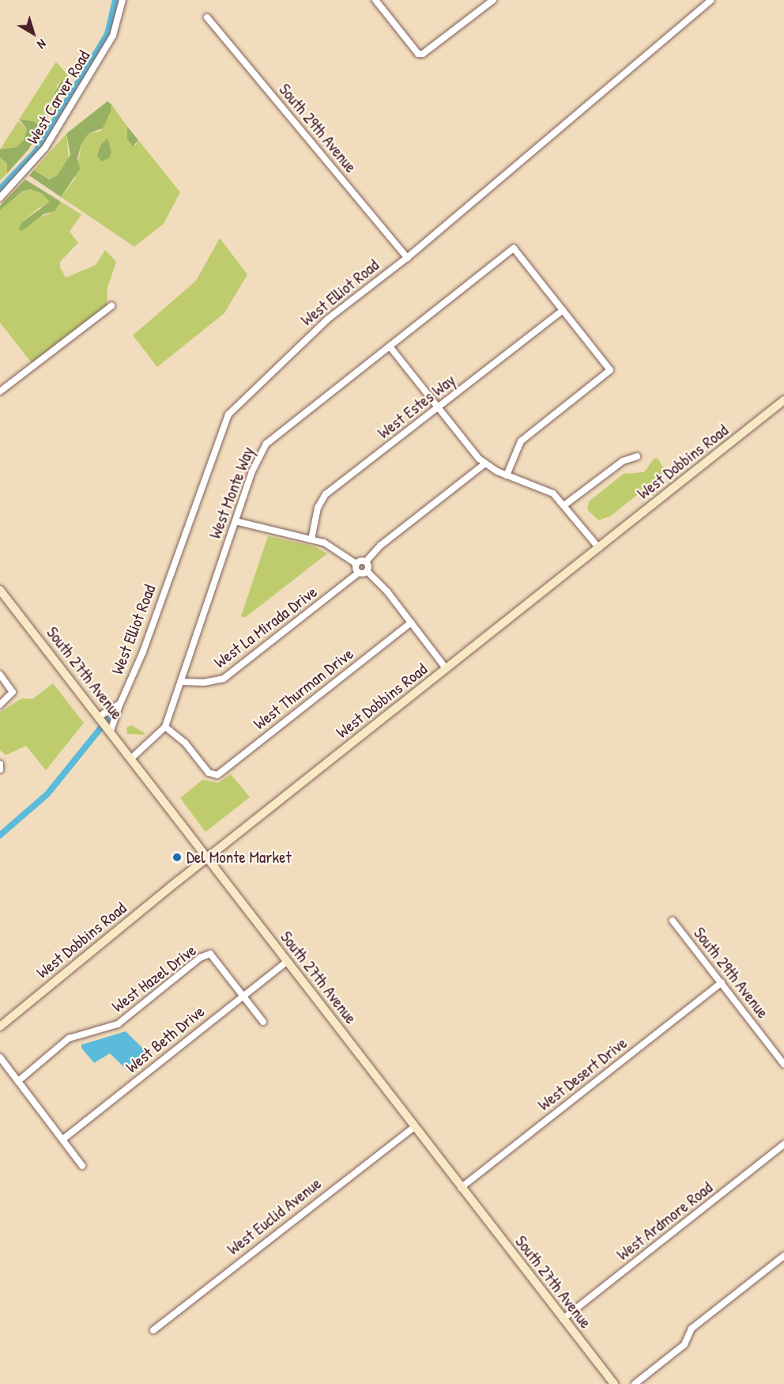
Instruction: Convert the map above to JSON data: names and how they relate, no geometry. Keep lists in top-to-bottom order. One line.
{"streets":{"main road":["West Dobbins Road","South 27th Avenue"],"street":["West Carver Road","South 29th Avenue","West Elliot Road","West Estes Way","West Monte Way","West La Mirada Drive","West Thurman Drive","West Hazel Drive","West Beth Drive","West Desert Drive","West Euclid Avenue","West Ardmore Road"]},"crossings":[["South 29th Avenue","West Elliot Road"],["South 29th Avenue","West Desert Drive"],["West Elliot Road","South 27th Avenue"],["West Estes Way","West Monte Way"],["West Dobbins Road","South 27th Avenue"],["West Monte Way","West La Mirada Drive"],["West Monte Way","South 27th Avenue"],["West Monte Way","West Thurman Drive"],["South 27th Avenue","West Beth Drive"],["South 27th Avenue","West Desert Drive"],["South 27th Avenue","West Euclid Avenue"],["South 27th Avenue","West Ardmore Road"],["West Hazel Drive","West Beth Drive"]],"places":["Del Monte Market"],"north":"bottom right"}
